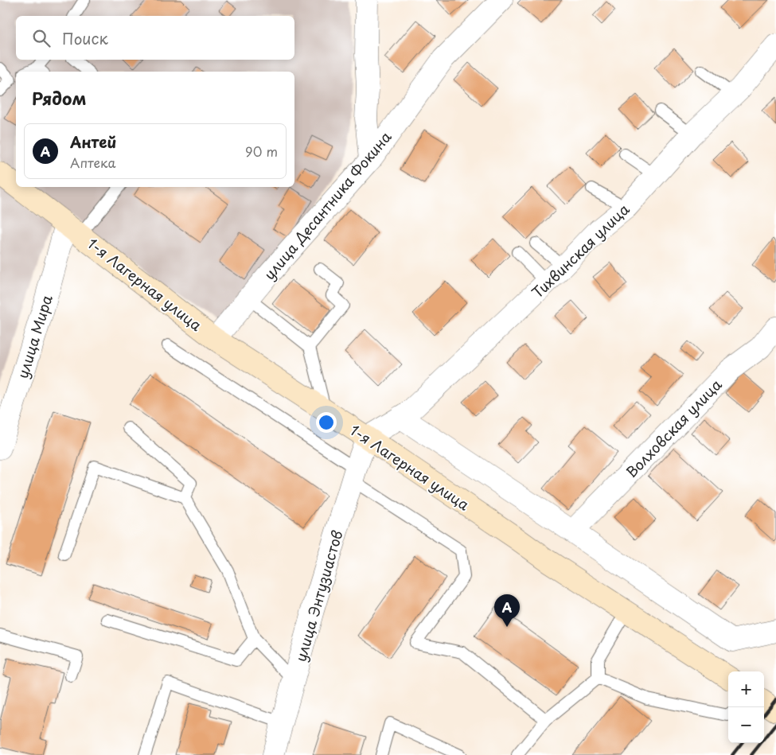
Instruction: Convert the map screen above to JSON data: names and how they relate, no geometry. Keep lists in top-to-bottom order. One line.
{"streets":{"main road":["1-я Лагерная улица"],"street":["улица Десантника Фокина","Тихвинская улица","улица Мира","Волховская улица","улица Энтузиастов"]},"crossings":[["улица Десантника Фокина","1-я Лагерная улица"],["Тихвинская улица","1-я Лагерная улица"],["Тихвинская улица","улица Энтузиастов"],["1-я Лагерная улица","улица Мира"],["1-я Лагерная улица","улица Энтузиастов"]],"page":{"search":"Поиск","heading":"Рядом","list":[{"mark":"A","name":"Антей","note":"Аптека","value":"90 m"}],"pins":"A","map_buttons":["+","−"]}}
